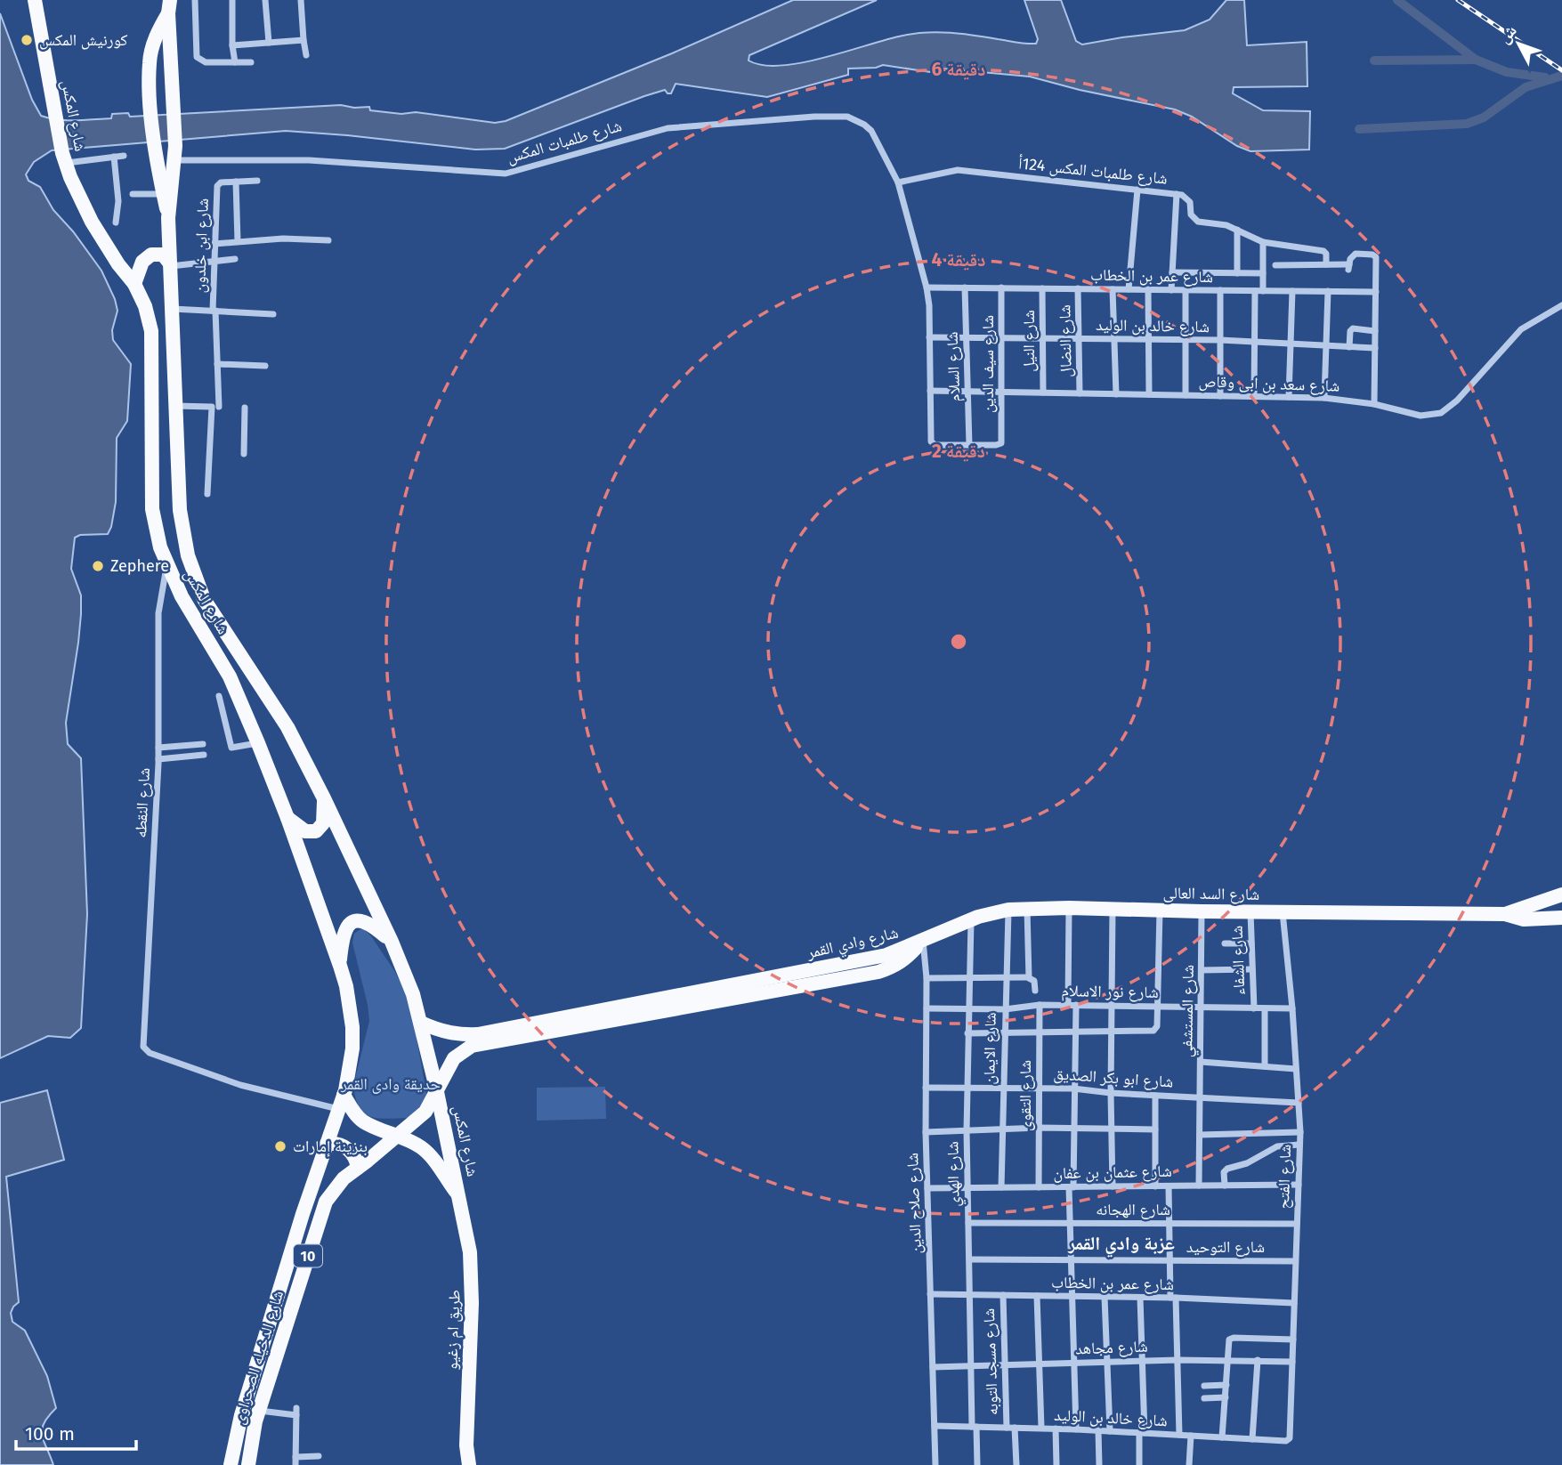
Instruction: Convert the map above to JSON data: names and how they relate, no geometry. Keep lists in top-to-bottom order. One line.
{"streets":{"main road":["شارع المكس","شارع السد العالى","شارع وادي القمر","10","طريق ام زغيو","شارع الدخيله الصحراوى"],"street":["شارع طلمبات المكس","شارع طلمبات المكس 124أ","شارع ابن خلدون","شارع عمر بن الخطاب","شارع خالد بن الوليد","شارع النيل","شارع النضال","شارع سيف الدين","شارع السلام","شارع سعد بن ابى وقاص","شارع النقطه","شارع الشفاء","شارع نور الاسلام","شارع المستشفي","شارع الايمان","شارع ابو بكر الصديق","شارع التقوى","شارع عثمان بن عفان","شارع الهدي","شارع الفتح","شارع صلاح الدين","شارع الهجانه","شارع التوحيد","شارع مجاهد","شارع مسجد التوبه"]},"crossings":[["شارع المكس","شارع طلمبات المكس"],["شارع المكس","شارع النقطه"],["شارع المكس","شارع وادي القمر"],["شارع المكس","طريق ام زغيو"],["شارع المكس","شارع الدخيله الصحراوى"],["شارع طلمبات المكس","شارع طلمبات المكس 124أ"],["شارع عمر بن الخطاب","شارع النيل"],["شارع عمر بن الخطاب","شارع النضال"],["شارع عمر بن الخطاب","شارع سيف الدين"],["شارع عمر بن الخطاب","شارع السلام"],["شارع عمر بن الخطاب","شارع الهدي"],["شارع عمر بن الخطاب","شارع الفتح"],["شارع عمر بن الخطاب","شارع صلاح الدين"],["شارع عمر بن الخطاب","شارع مسجد التوبه"],["شارع خالد بن الوليد","شارع النيل"],["شارع خالد بن الوليد","شارع النضال"],["شارع خالد بن الوليد","شارع سيف الدين"],["شارع خالد بن الوليد","شارع السلام"],["شارع خالد بن الوليد","شارع الهدي"],["شارع خالد بن الوليد","شارع الفتح"],["شارع خالد بن الوليد","شارع صلاح الدين"],["شارع خالد بن الوليد","شارع مسجد التوبه"],["شارع النيل","شارع سعد بن ابى وقاص"],["شارع النضال","شارع سعد بن ابى وقاص"],["شارع سيف الدين","شارع السلام"],["شارع سيف الدين","شارع سعد بن ابى وقاص"],["شارع السلام","شارع سعد بن ابى وقاص"],["شارع النقطه","شارع الدخيله الصحراوى"],["شارع السد العالى","شارع وادي القمر"],["شارع السد العالى","شارع الشفاء"],["شارع السد العالى","شارع المستشفي"],["شارع السد العالى","شارع الايمان"],["شارع السد العالى","شارع الهدي"],["شارع السد العالى","شارع الفتح"],["شارع السد العالى","شارع صلاح الدين"],["شارع وادي القمر","شارع صلاح الدين"],["شارع وادي القمر","شارع الدخيله الصحراوى"],["شارع الشفاء","شارع نور الاسلام"],["شارع نور الاسلام","شارع المستشفي"],["شارع نور الاسلام","شارع الايمان"],["شارع نور الاسلام","شارع التقوى"],["شارع نور الاسلام","شارع الهدي"],["شارع نور الاسلام","شارع الفتح"],["شارع نور الاسلام","شارع صلاح الدين"],["شارع المستشفي","شارع ابو بكر الصديق"],["شارع المستشفي","شارع عثمان بن عفان"],["شارع الايمان","شارع ابو بكر الصديق"],["شارع الايمان","شارع عثمان بن عفان"],["شارع ابو بكر الصديق","شارع التقوى"],["شارع ابو بكر الصديق","شارع الهدي"],["شارع ابو بكر الصديق","شارع الفتح"],["شارع ابو بكر الصديق","شارع صلاح الدين"],["شارع التقوى","شارع عثمان بن عفان"],["شارع عثمان بن عفان","شارع الهدي"],["شارع عثمان بن عفان","شارع الفتح"],["شارع عثمان بن عفان","شارع صلاح الدين"],["شارع الهدي","شارع الهجانه"],["شارع الهدي","شارع التوحيد"],["شارع الهدي","شارع مجاهد"],["شارع الفتح","شارع الهجانه"],["شارع الفتح","شارع التوحيد"],["شارع الفتح","شارع مجاهد"],["شارع صلاح الدين","شارع مجاهد"],["شارع مجاهد","شارع مسجد التوبه"]],"districts":["عزبة وادي القمر"],"parks":["حديقة وادى القمر"],"places":["كورنيش المكس","Zephere","بنزينة إمارات"],"scale_bar":"100 m","north":"top left","rings":["6 دقيقة","4 دقيقة","2 دقيقة"]}
